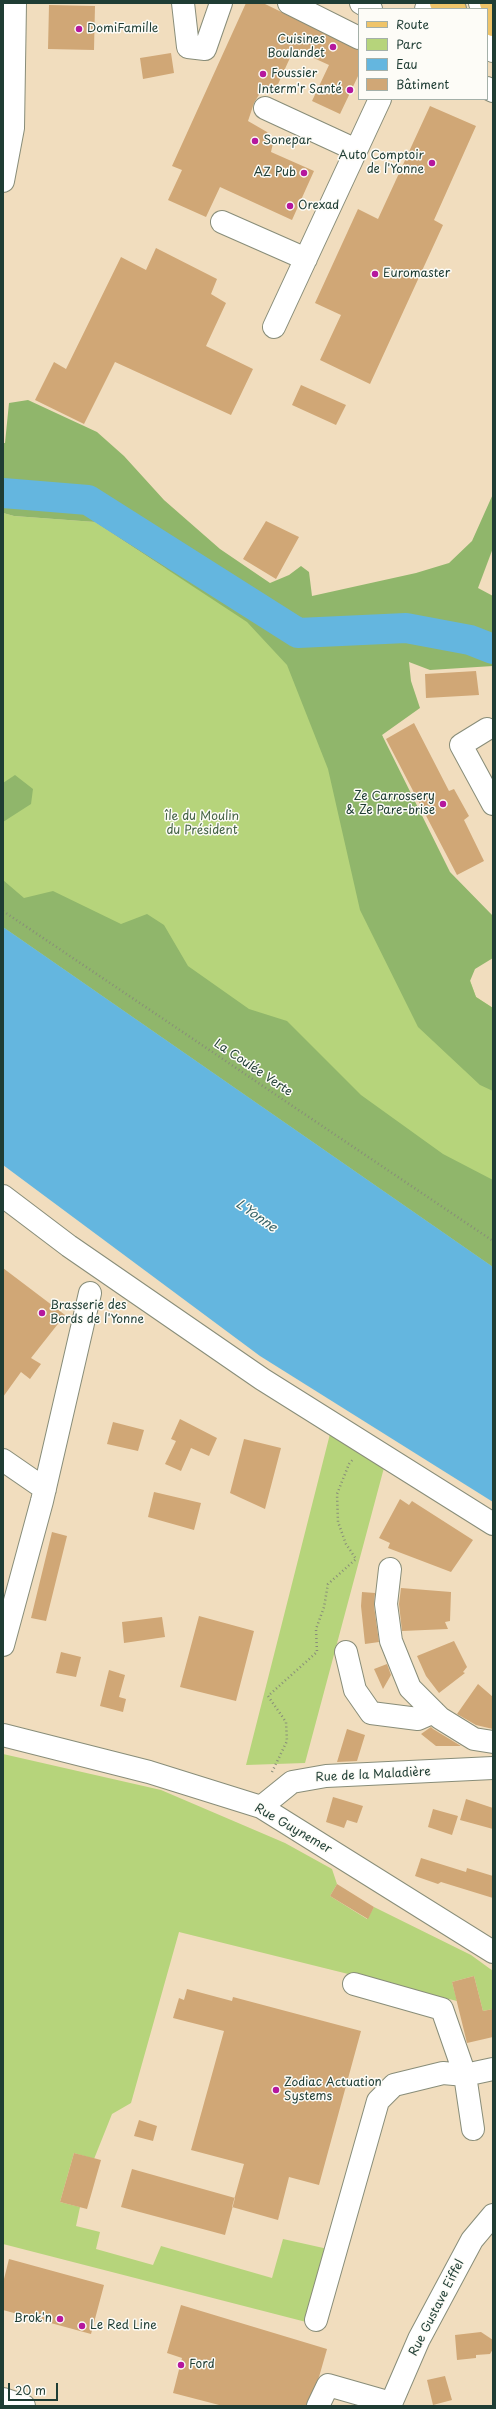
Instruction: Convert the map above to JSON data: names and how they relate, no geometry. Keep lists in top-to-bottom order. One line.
{"streets":{"street":["Rue de la Maladière","Rue Guynemer","Rue Gustave Eiffel"],"path":["La Coulée Verte"]},"crossings":[["Rue de la Maladière","Rue Guynemer"]],"water":["L'Yonne"],"parks":["île du Moulin du Président"],"places":["DomiFamille","Cuisines Boulandet","Foussier","Interm'r Santé","Sonepar","Auto Comptoir de l'Yonne","AZ Pub","Orexad","Euromaster","Ze Carrossery & Ze Pare-brise","Brasserie des Bords de l'Yonne","Zodiac Actuation Systems","Brok'n","Le Red Line","Ford"],"legend":["Route","Parc","Eau","Bâtiment"],"scale_bar":"20 m"}
